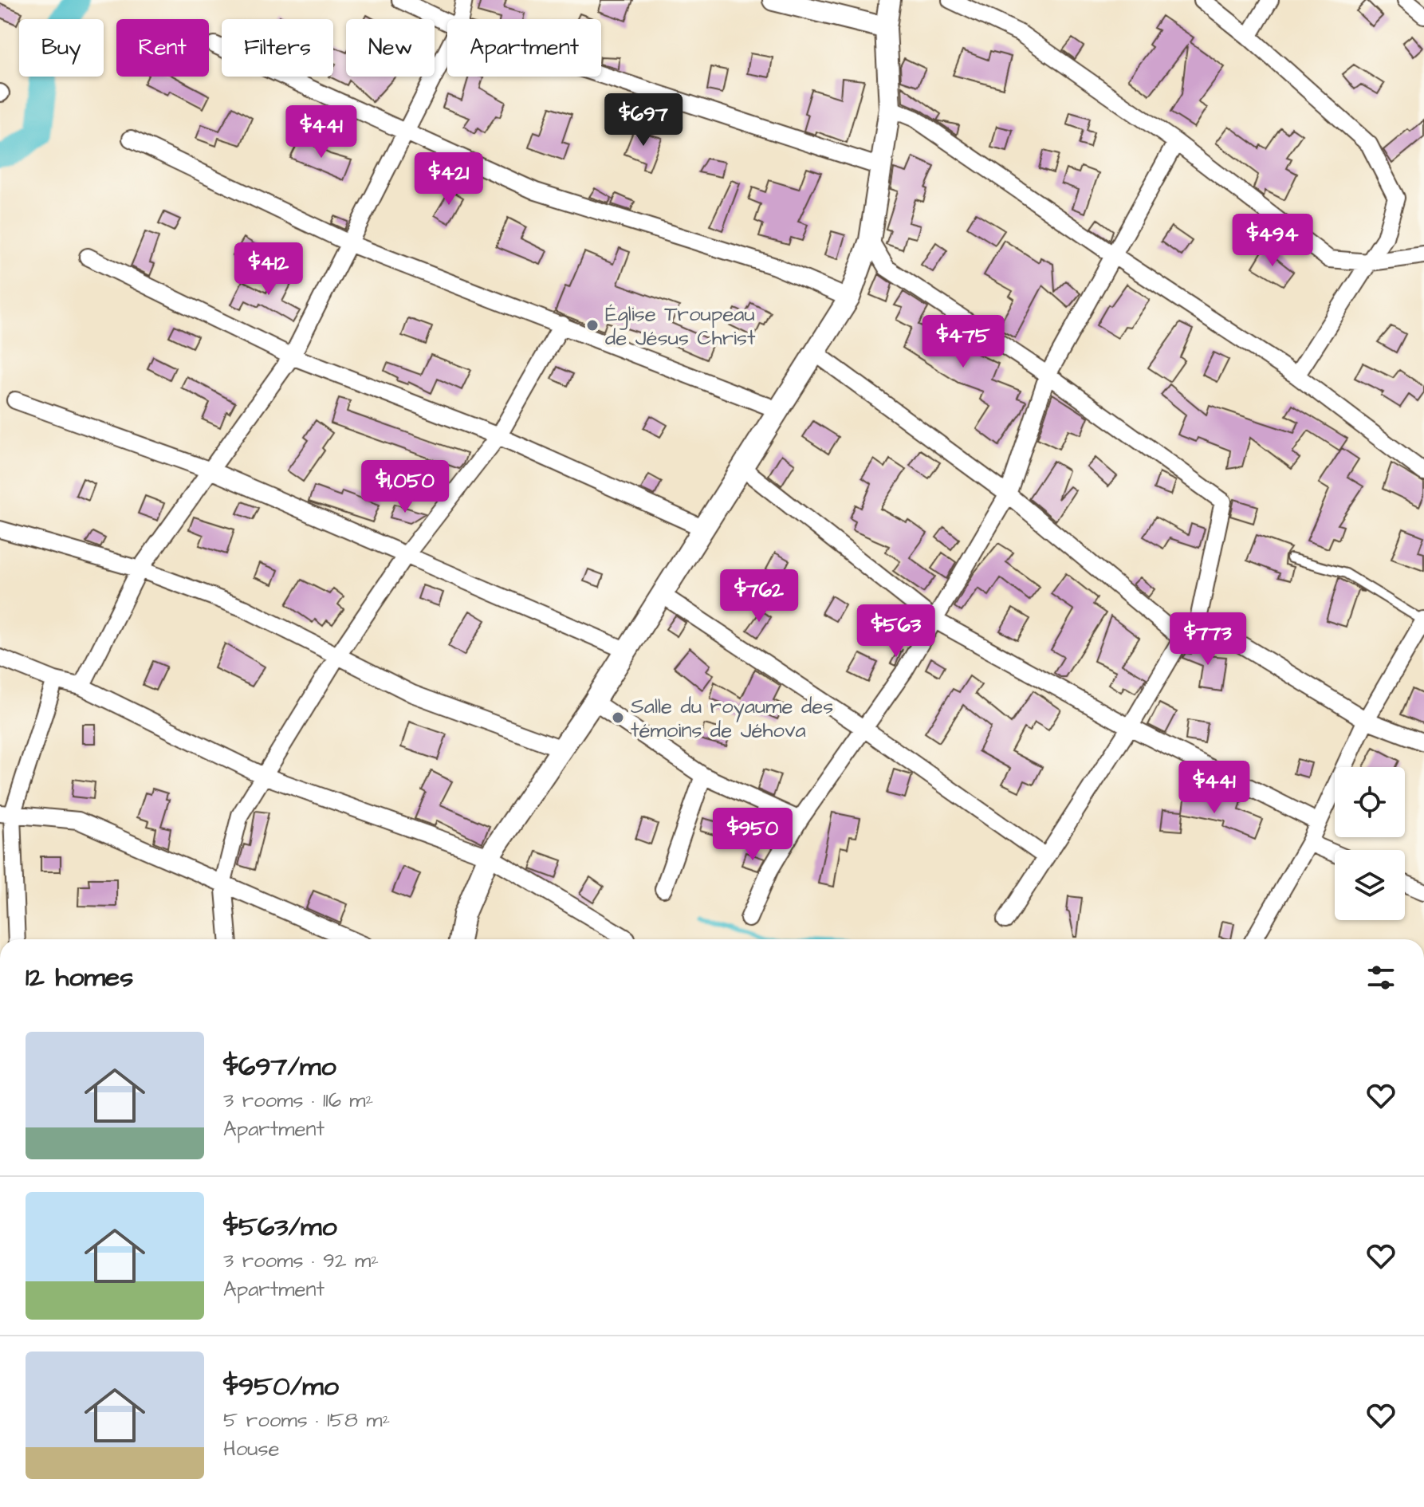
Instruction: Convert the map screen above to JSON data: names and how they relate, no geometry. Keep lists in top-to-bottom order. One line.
{"places":["Église Troupeau de Jésus Christ","Salle du royaume des témoins de Jéhova"],"page":{"chip":["Buy","Rent","Filters","New","Apartment"],"price":["$697","$441","$421","$494","$412","$475","$1,050","$762","$563","$773","$441","$950"],"heading":"12 homes","list":[{"name":"$697/mo","note":"3 rooms · 116 m² · Apartment"},{"name":"$563/mo","note":"3 rooms · 92 m² · Apartment"},{"name":"$950/mo","note":"5 rooms · 158 m² · House"}]}}
